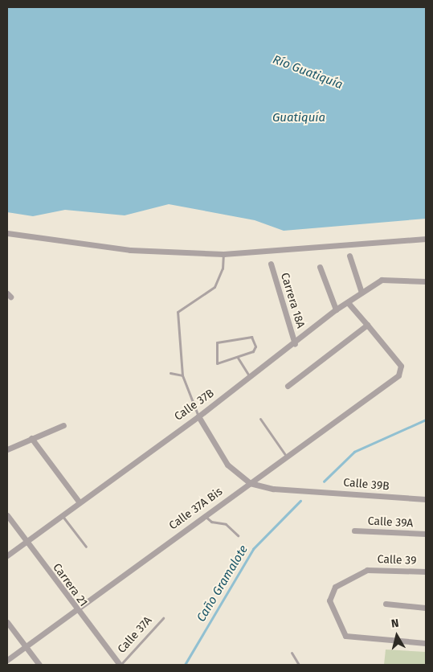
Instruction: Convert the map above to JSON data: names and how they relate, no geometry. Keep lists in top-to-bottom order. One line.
{"streets":{"street":["Carrera 18A","Calle 37B","Calle 39B","Calle 37A Bis","Calle 39A","Calle 39","Carrera 21"],"lane":["Calle 37A"]},"crossings":[["Carrera 18A","Calle 37B"],["Calle 37B","Carrera 21"],["Calle 39B","Calle 37A Bis"],["Calle 37A Bis","Carrera 21"],["Carrera 21","Calle 37A"]],"water":["Río Guatiquía","Guatiquía","Caño Gramalote"],"north":"top"}
